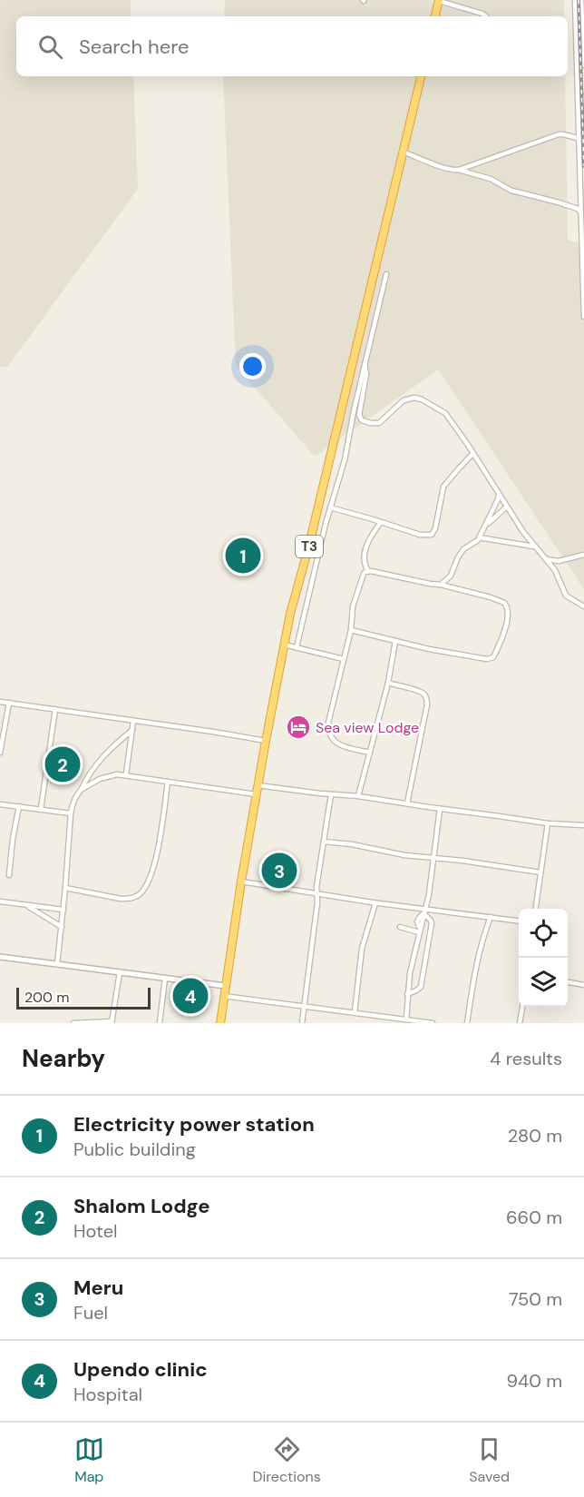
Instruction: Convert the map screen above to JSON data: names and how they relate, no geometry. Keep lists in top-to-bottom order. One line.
{"streets":{"highway":["T3"]},"places":{"hotel":["Sea view Lodge"]},"scale_bar":"200 m","page":{"search":"Search here","pins":["1","2","3","4"],"scale":"200 m","heading":["Nearby","4 results"],"list":[{"mark":"1","name":"Electricity power station","note":"Public building","value":"280 m"},{"mark":"2","name":"Shalom Lodge","note":"Hotel","value":"660 m"},{"mark":"3","name":"Meru","note":"Fuel","value":"750 m"},{"mark":"4","name":"Upendo clinic","note":"Hospital","value":"940 m"}],"nav":["Map","Directions","Saved"]}}
